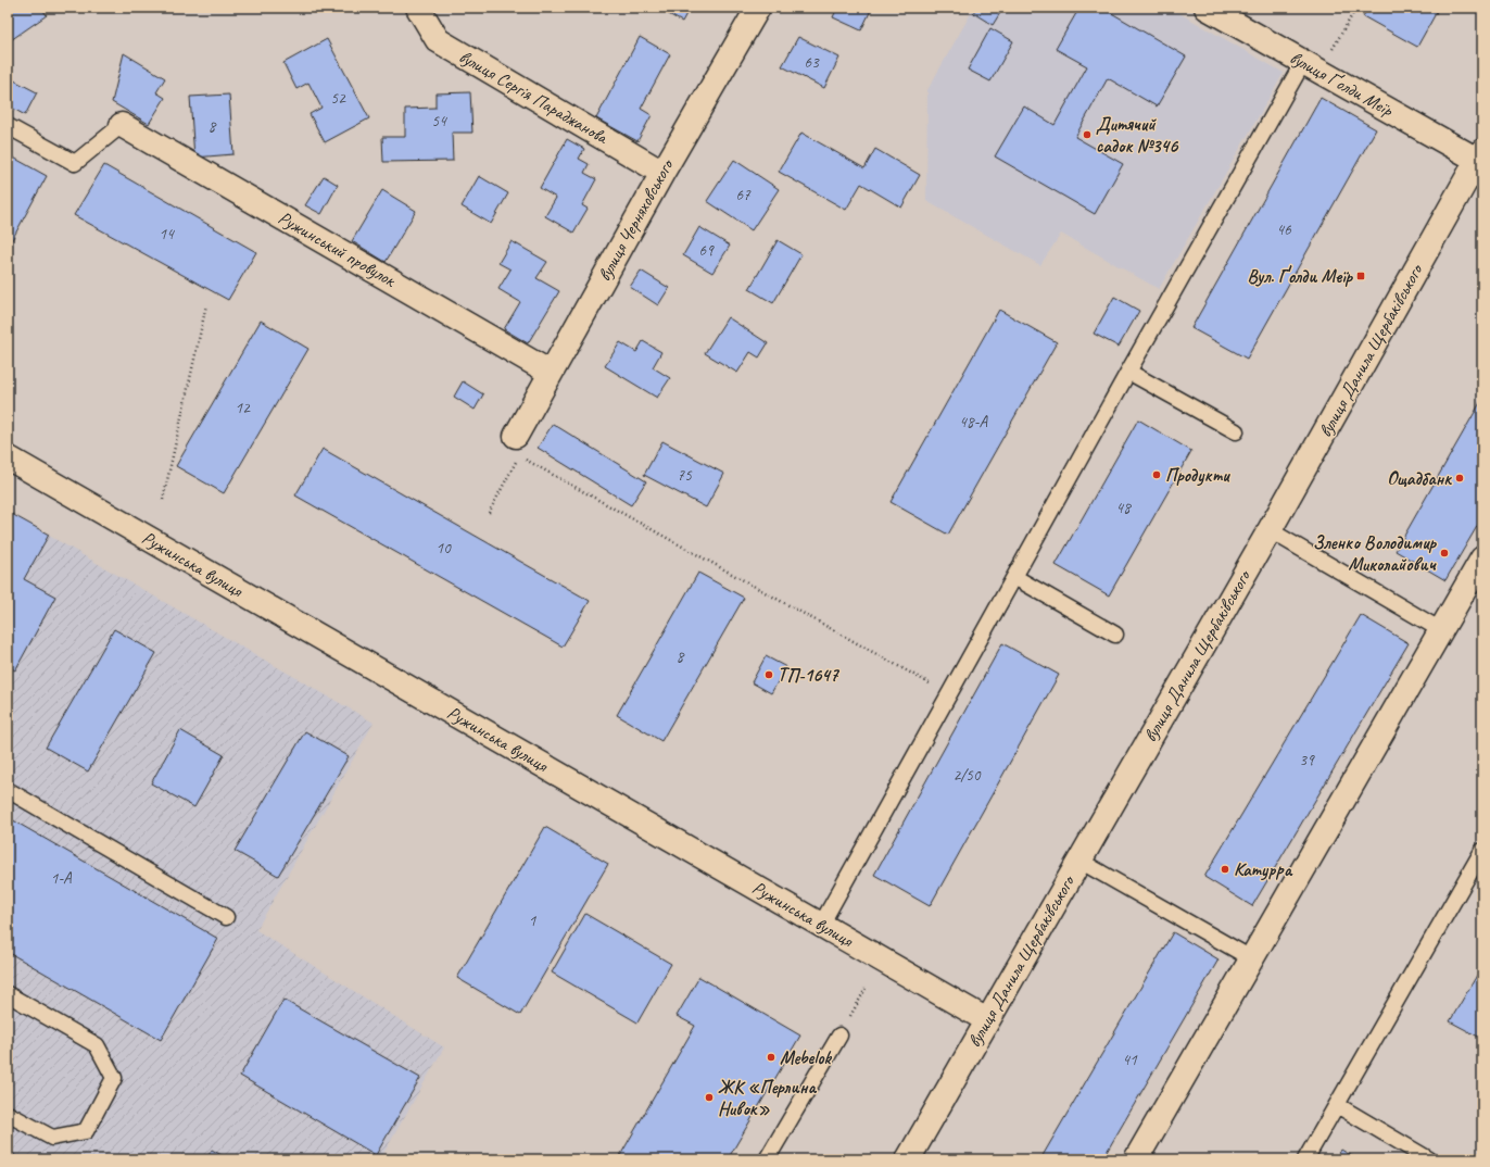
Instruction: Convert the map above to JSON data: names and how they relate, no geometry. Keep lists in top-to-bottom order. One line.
{"streets":{"street":["вулиця Ґолди Меїр","вулиця Сергія Параджанова","вулиця Черняховського","Ружинський провулок","вулиця Данила Щербаківського","Ружинська вулиця"]},"crossings":[["вулиця Ґолди Меїр","вулиця Данила Щербаківського"],["вулиця Сергія Параджанова","вулиця Черняховського"],["вулиця Черняховського","Ружинський провулок"],["вулиця Данила Щербаківського","Ружинська вулиця"]],"places":{"other":["Дитячий садок №346","Продукти","Ощадбанк","Зленко Володимир Миколайович","ТП-1647","Катурра","Mebelok","ЖК «Перлина Нивок»"],"transit":["Вул. Ґолди Меїр"]},"house_numbers":["63","52","54","8","67","46","14","69","12","48-А","75","48","10","8","39","2/50","1-А","1","41"]}
